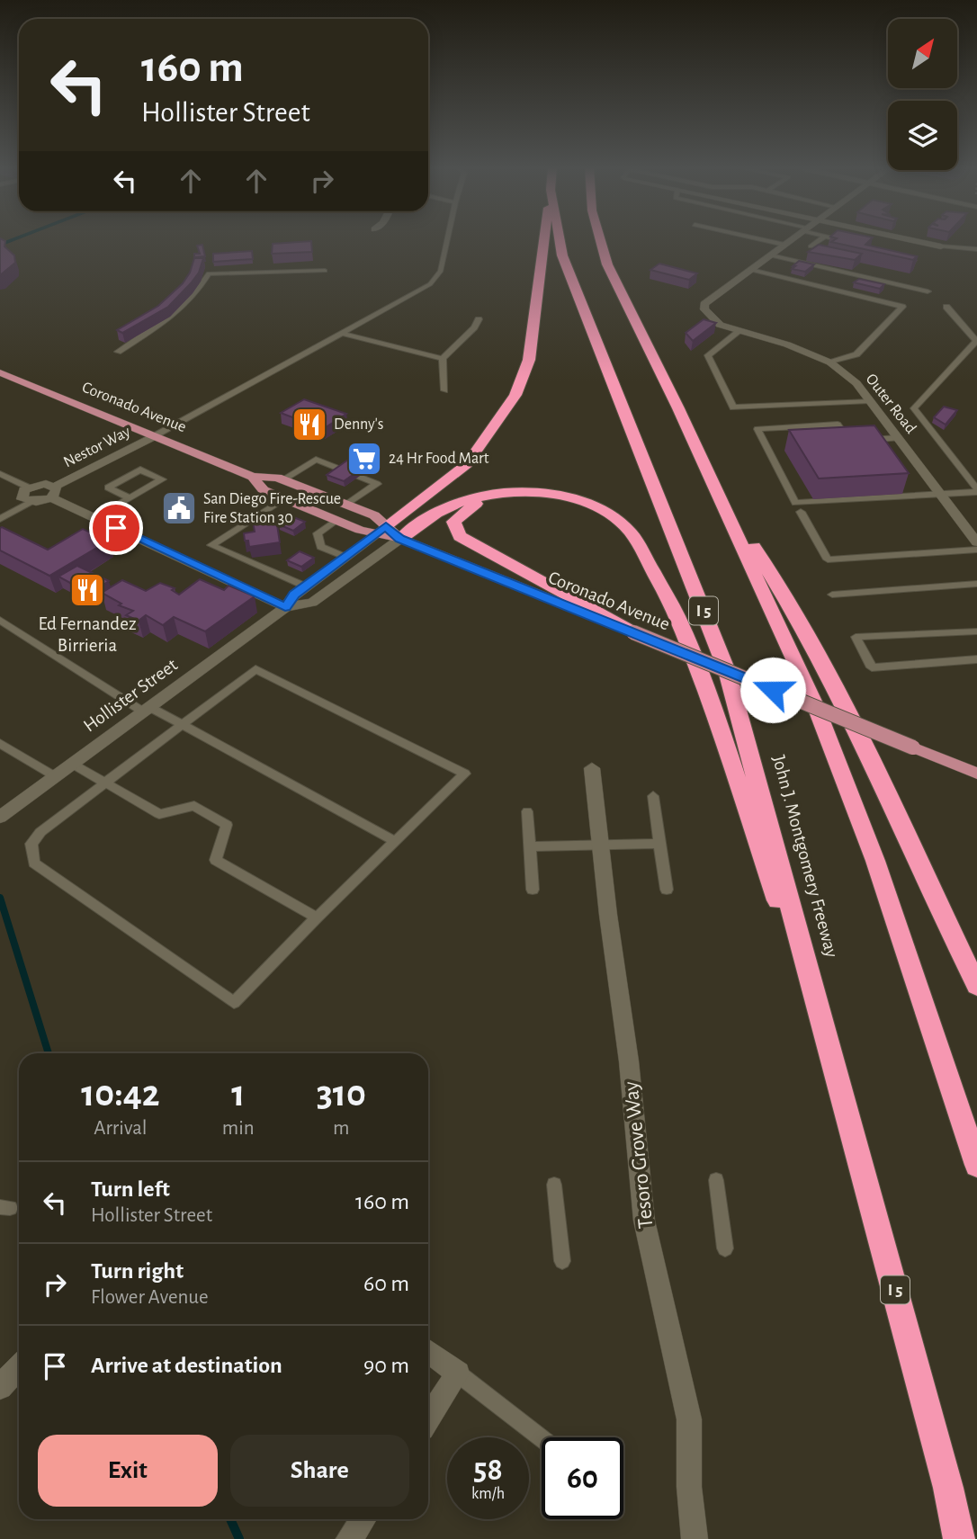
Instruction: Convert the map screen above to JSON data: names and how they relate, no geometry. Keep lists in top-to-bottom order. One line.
{"streets":{"highway":["I 5","John J. Montgomery Freeway"],"main road":["Coronado Avenue"],"street":["Outer Road","Nestor Way","Hollister Street","Tesoro Grove Way"]},"crossings":[["Coronado Avenue","Nestor Way"],["Coronado Avenue","Hollister Street"]],"places":{"restaurant":["Denny's","Ed Fernandez Birrieria"],"supermarket":["24 Hr Food Mart"],"public building":["San Diego Fire-Rescue Fire Station 30"]},"north":"top right","page":{"turn":["160 m","Hollister Street"],"eta":["10:42","Arrival","1","min","310","m"],"list":[{"name":"Turn left","note":"Hollister Street","value":"160 m"},{"name":"Turn right","note":"Flower Avenue","value":"60 m"},{"name":"Arrive at destination","value":"90 m"}],"buttons":["Exit","Share"],"speed":"58 km/h","limit":"60"}}
